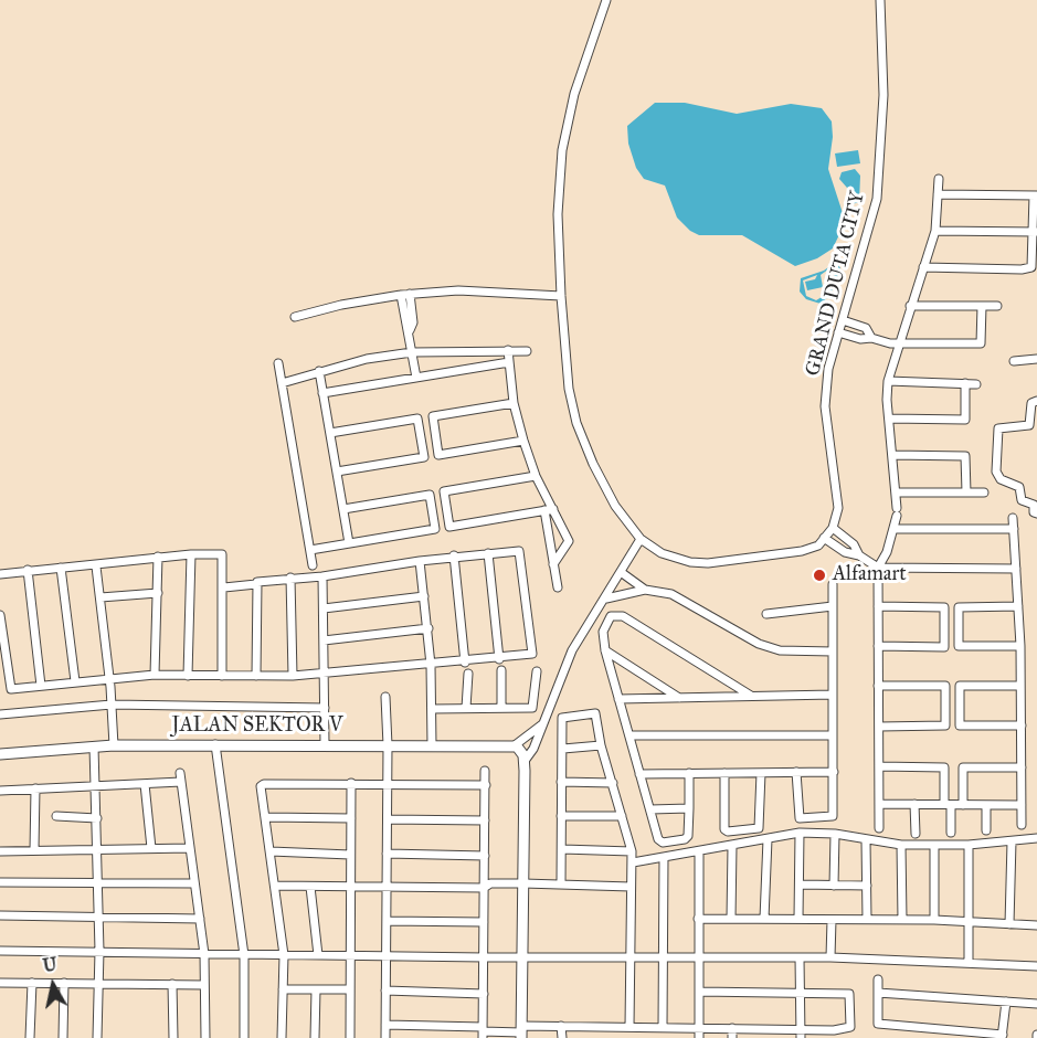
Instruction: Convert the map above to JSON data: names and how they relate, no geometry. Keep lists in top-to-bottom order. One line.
{"streets":{"street":["GRAND DUTA CITY","JALAN SEKTOR V"]},"places":["Alfamart"],"north":"top"}
